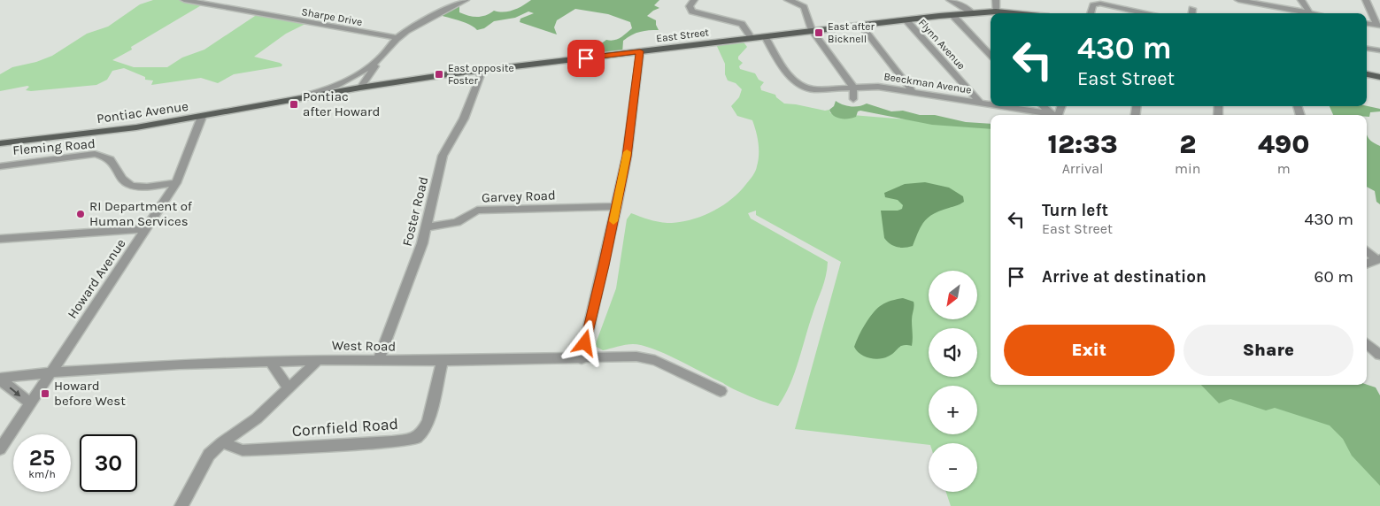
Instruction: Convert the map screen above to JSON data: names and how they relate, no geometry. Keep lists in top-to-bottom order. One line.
{"streets":{"main road":["East Street","Pontiac Avenue"],"street":["Sharpe Drive","Flynn Avenue","Beeckman Avenue","Fleming Road","Garvey Road","Foster Road","Howard Avenue","West Road","Cornfield Road"]},"crossings":[["Sharpe Drive","Pontiac Avenue"],["East Street","Flynn Avenue"],["East Street","Beeckman Avenue"],["East Street","Pontiac Avenue"],["East Street","Foster Road"],["Flynn Avenue","Beeckman Avenue"],["Pontiac Avenue","Howard Avenue"],["Fleming Road","Howard Avenue"],["Garvey Road","Foster Road"],["Foster Road","West Road"],["Howard Avenue","West Road"],["West Road","Cornfield Road"]],"places":{"transit":["East after Bicknell","East opposite Foster","Pontiac after Howard","Howard before West"],"other":["RI Department of Human Services"]},"north":"bottom left","page":{"turn":["430 m","East Street"],"eta":["12:33","Arrival","2","min","490","m"],"list":[{"name":"Turn left","note":"East Street","value":"430 m"},{"name":"Arrive at destination","value":"60 m"}],"map_buttons":["+","−"],"buttons":["Exit","Share"],"speed":"25 km/h","limit":"30"}}
